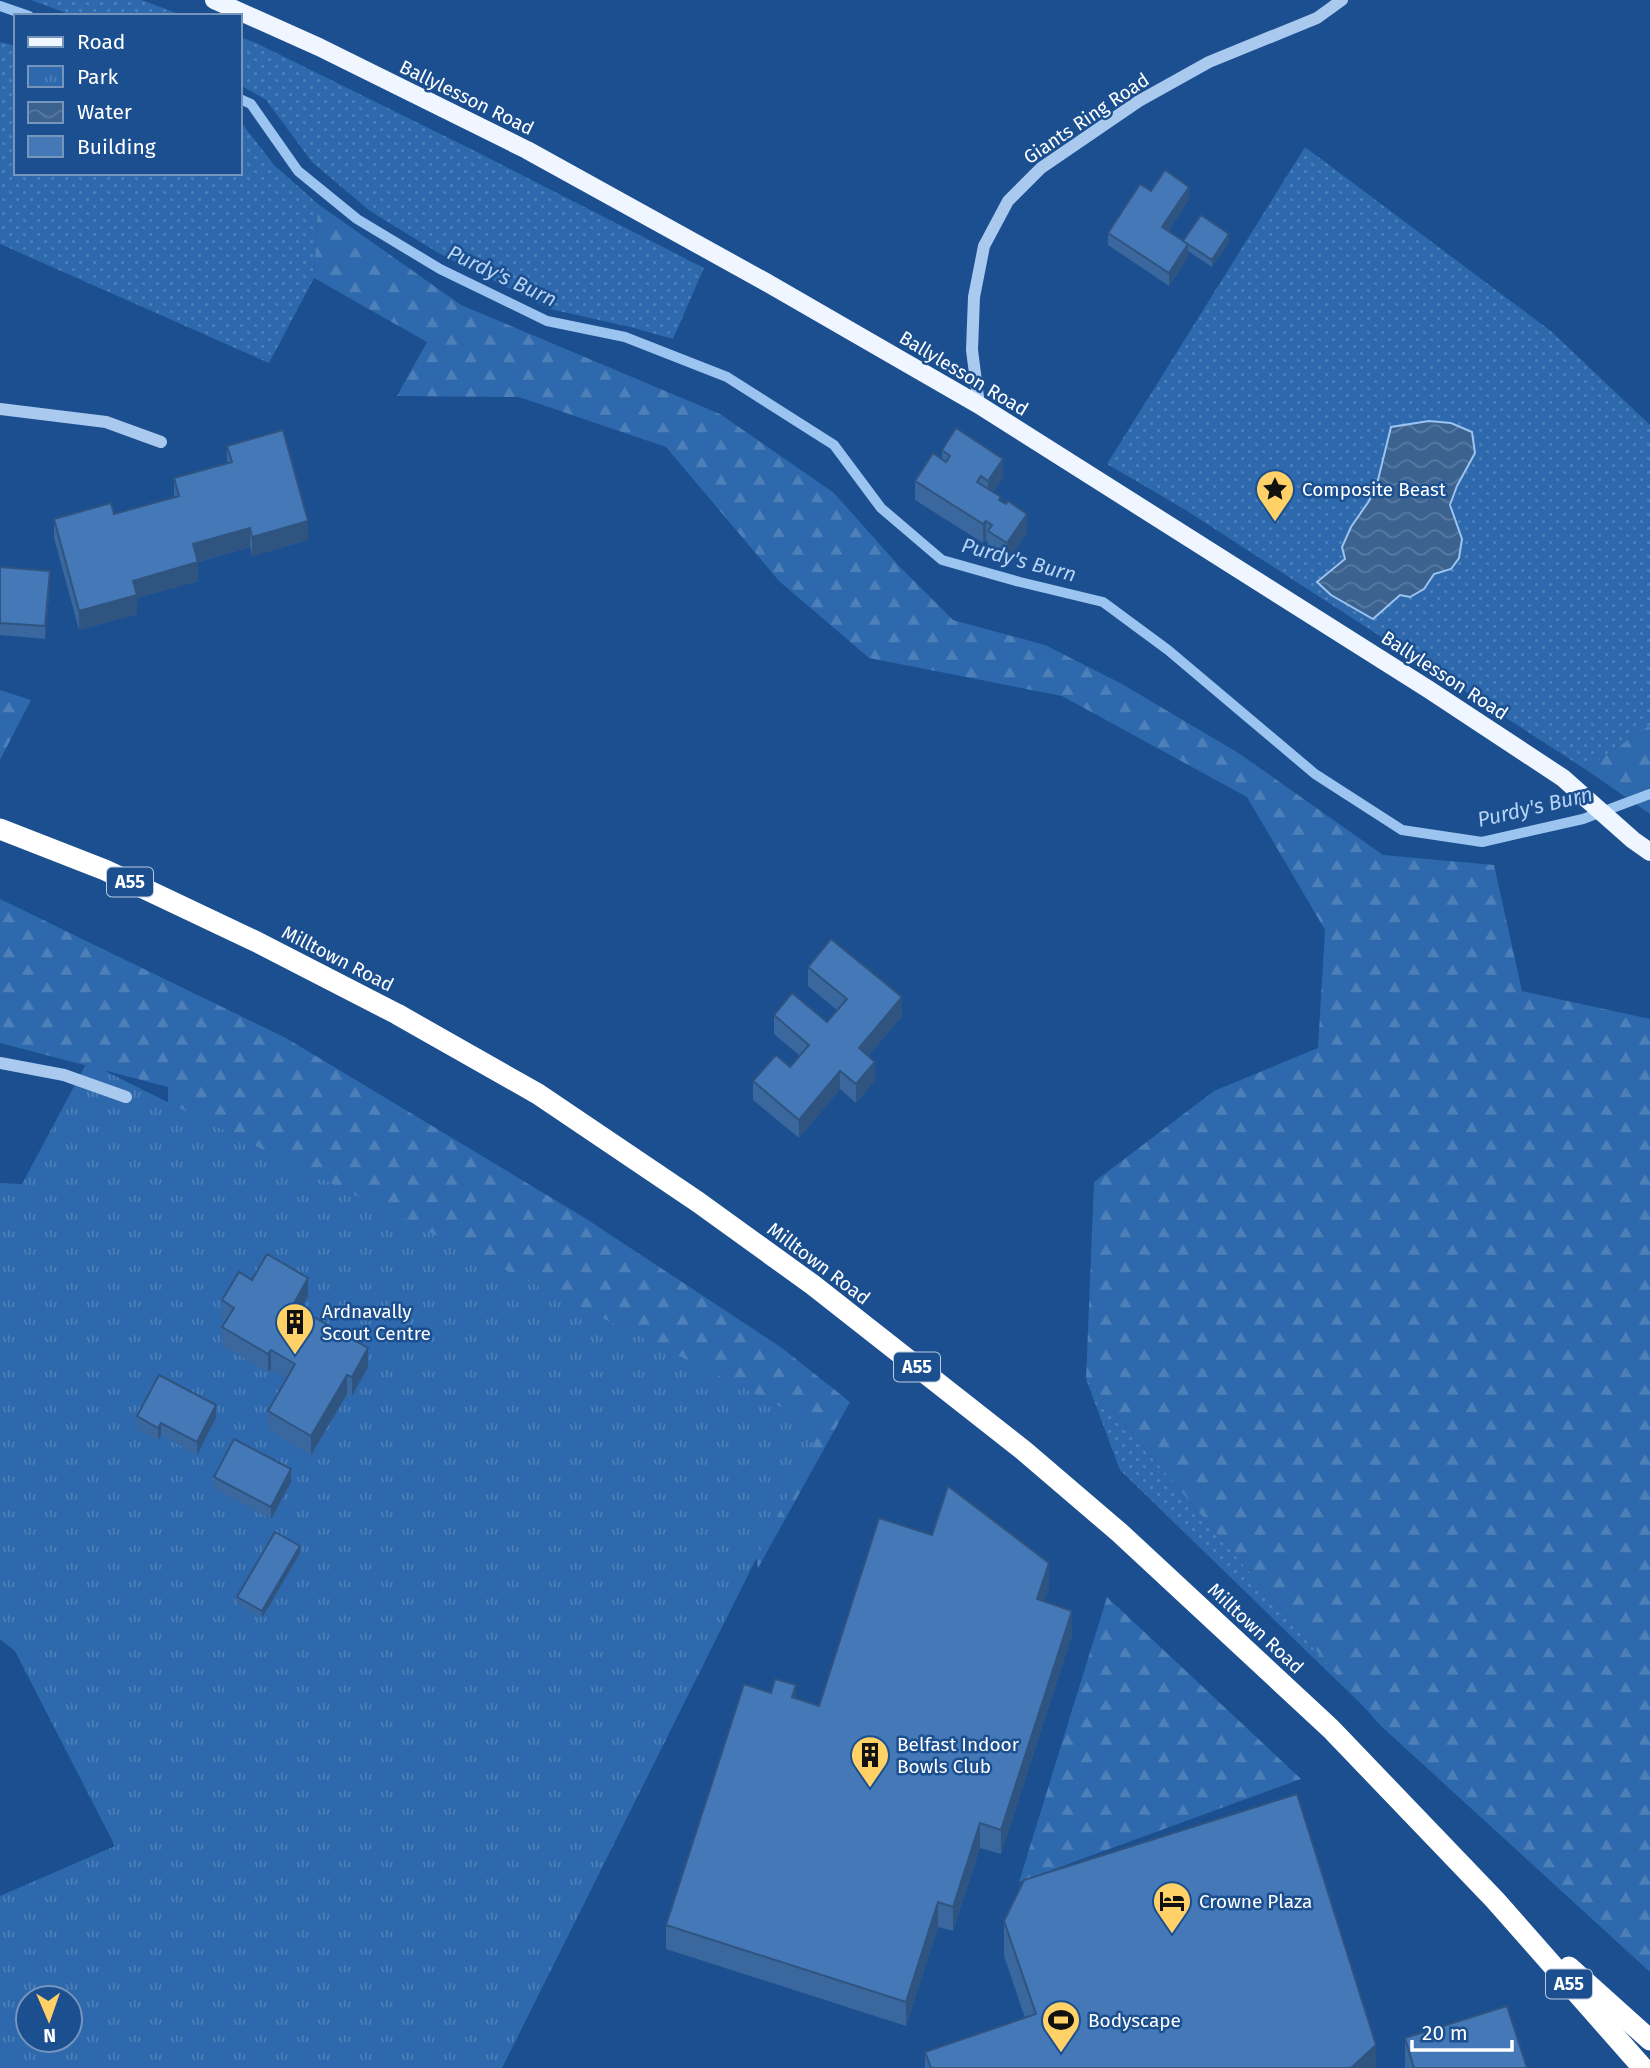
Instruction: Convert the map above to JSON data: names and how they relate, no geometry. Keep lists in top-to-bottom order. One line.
{"streets":{"highway":["A55","Milltown Road"],"main road":["Ballylesson Road"],"street":["Giants Ring Road"]},"crossings":[["Ballylesson Road","Giants Ring Road"]],"water":["Purdy's Burn"],"places":{"place":["Composite Beast"],"building":["Ardnavally Scout Centre","Belfast Indoor Bowls Club"],"hotel":["Crowne Plaza"],"sports":["Bodyscape"]},"legend":["Road","Park","Water","Building"],"scale_bar":"20 m","north":"bottom"}
